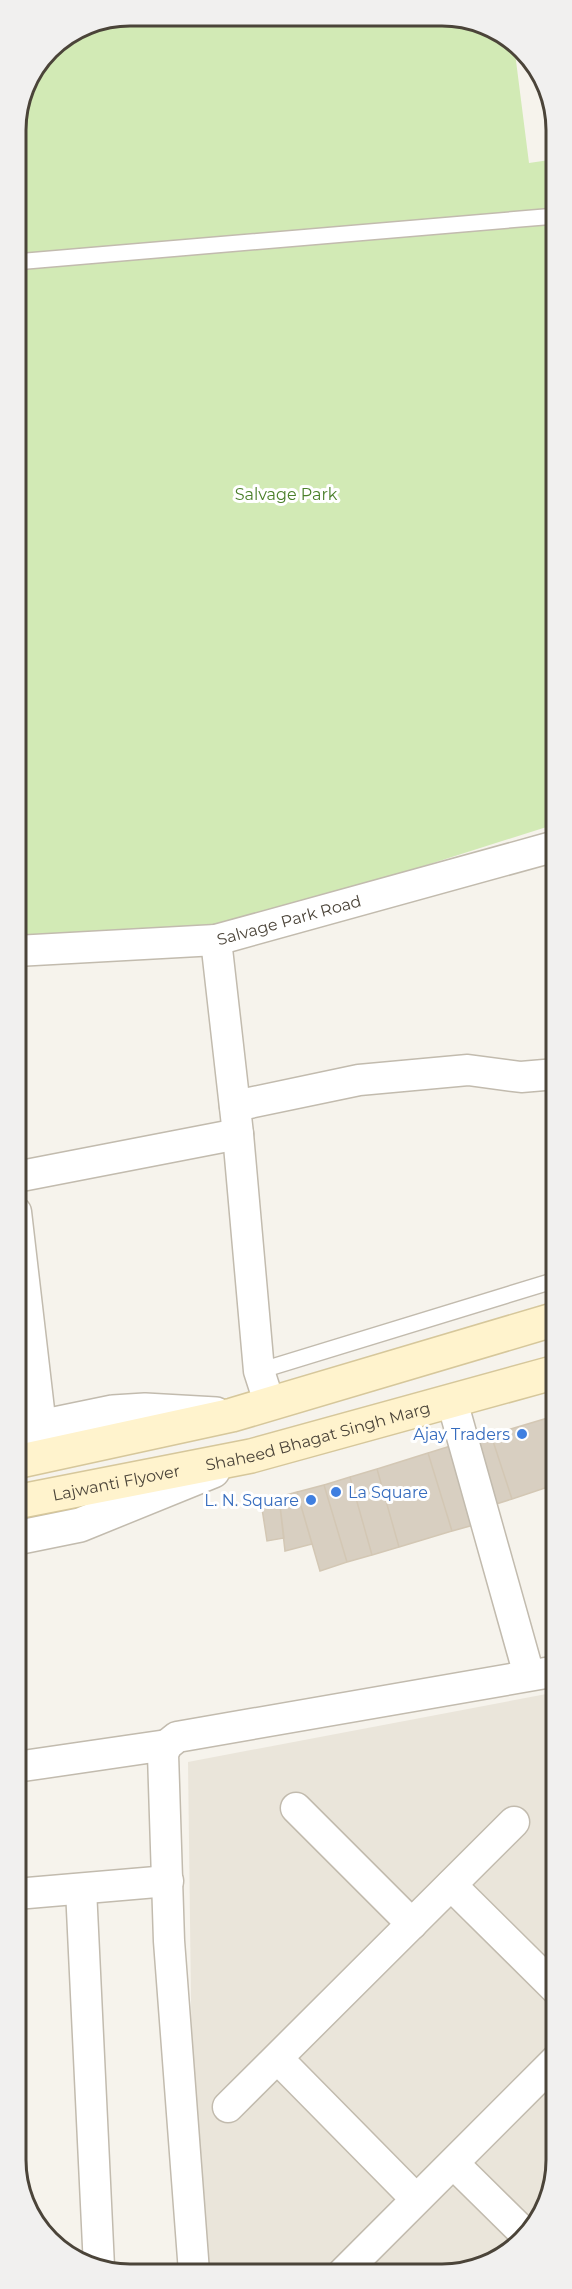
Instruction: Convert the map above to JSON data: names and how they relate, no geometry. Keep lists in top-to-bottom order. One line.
{"streets":{"main road":["Shaheed Bhagat Singh Marg","Lajwanti Flyover"],"street":["Salvage Park Road"]},"crossings":[["Shaheed Bhagat Singh Marg","Lajwanti Flyover"]],"parks":["Salvage Park"],"places":["Ajay Traders","La Square","L. N. Square"]}
